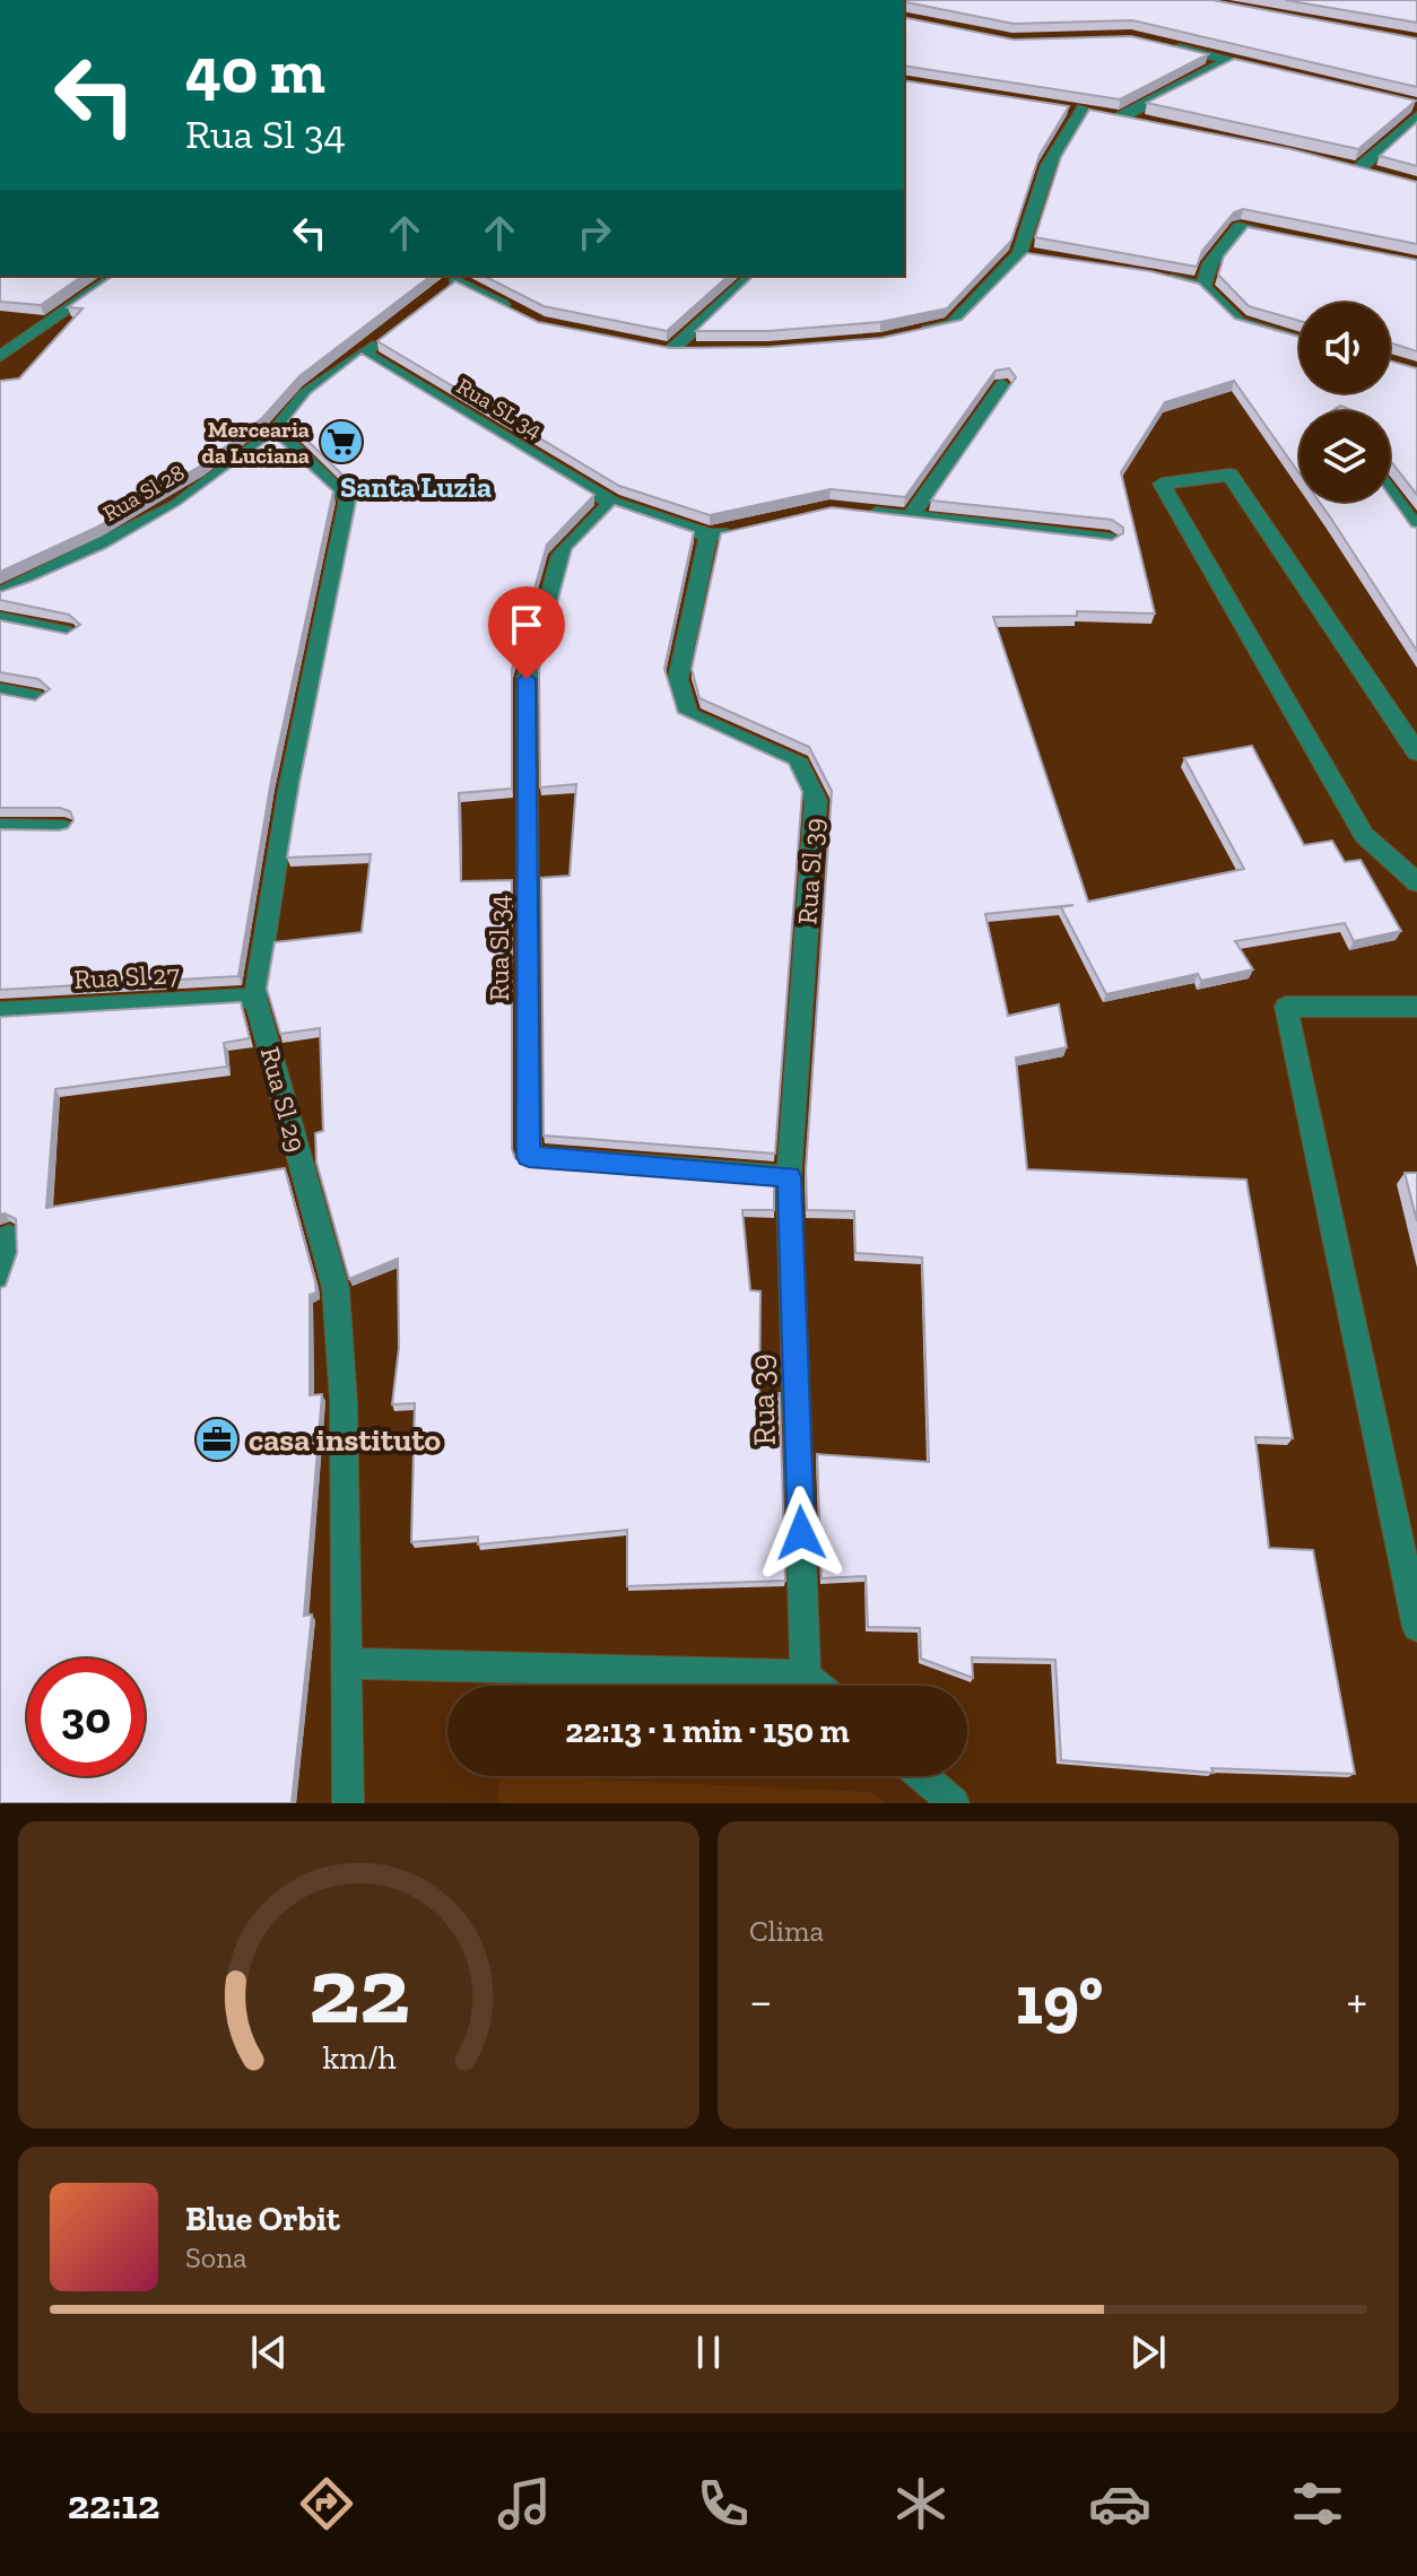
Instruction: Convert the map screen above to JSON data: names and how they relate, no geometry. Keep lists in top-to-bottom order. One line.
{"streets":{"street":["Rua SL 34","Rua Sl 28","Rua Sl 39","Rua Sl 34","Rua Sl 27","Rua Sl 29","Rua 39"]},"crossings":[["Rua SL 34","Rua Sl 28"],["Rua SL 34","Rua Sl 39"],["Rua SL 34","Rua Sl 34"],["Rua Sl 28","Rua Sl 29"],["Rua Sl 39","Rua Sl 34"],["Rua Sl 39","Rua 39"],["Rua Sl 34","Rua 39"],["Rua Sl 27","Rua Sl 29"]],"districts":["Santa Luzia"],"places":{"supermarket":["Mercearia da Luciana"],"office":["casa instituto"]},"page":{"turn":["40 m","Rua Sl 34"],"limit":"30","trip":"22:13 · 1 min · 150 m","tile":"Clima","heat":["−","19°","+"],"song":["Blue Orbit","Sona"],"tabs":"22:12","gauge":["22","km/h"]}}
